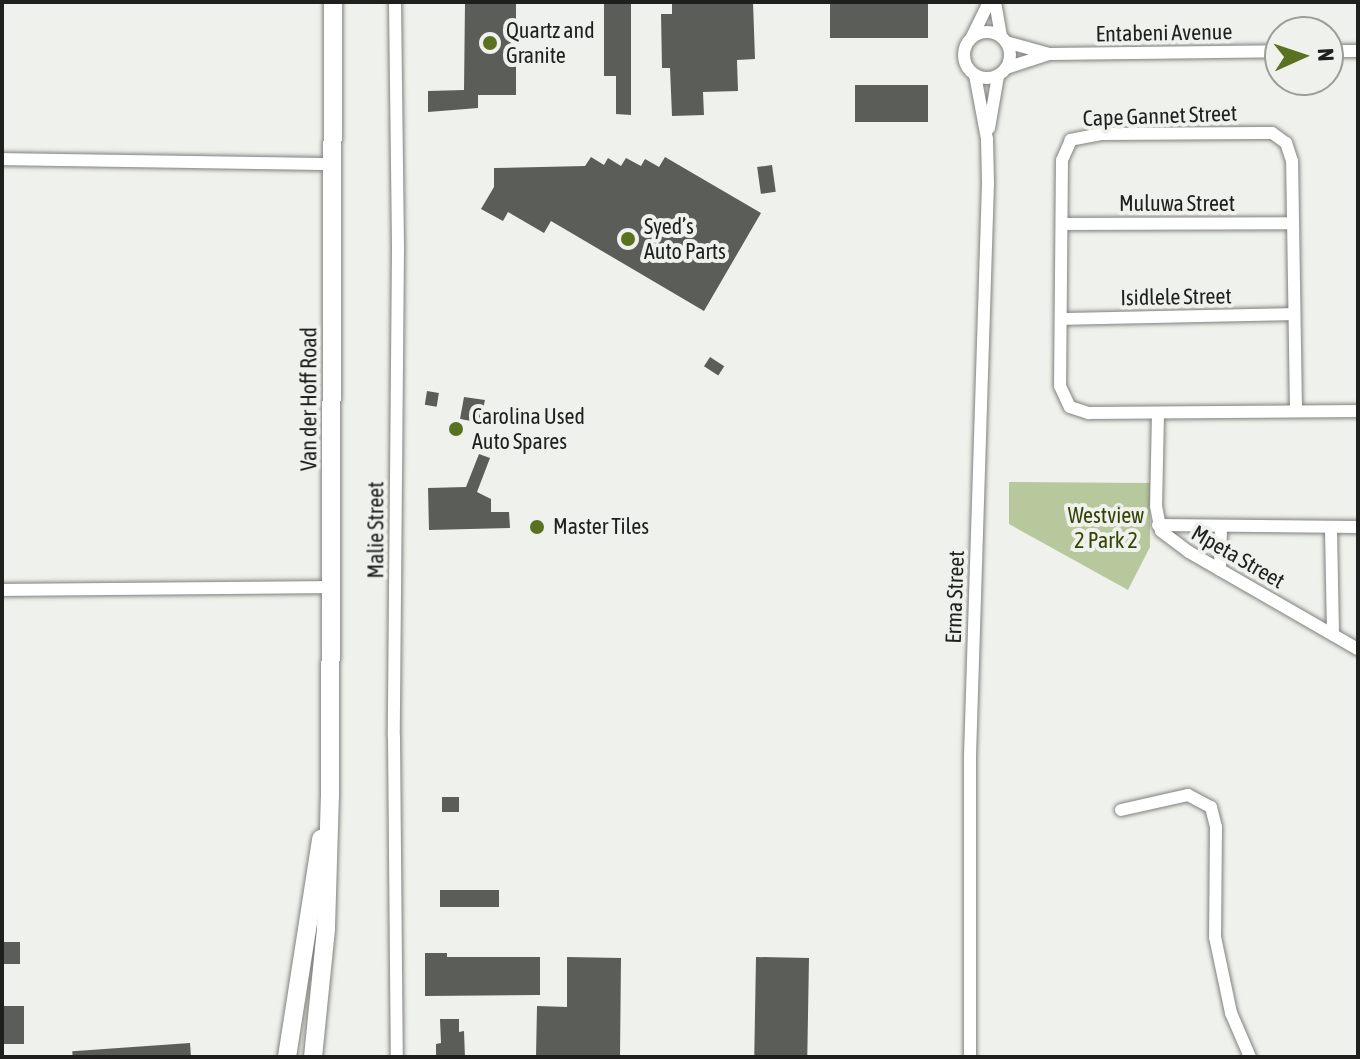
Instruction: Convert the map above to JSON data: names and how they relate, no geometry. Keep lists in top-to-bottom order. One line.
{"streets":{"main road":["Van der Hoff Road"],"street":["Entabeni Avenue","Cape Gannet Street","Muluwa Street","Isidlele Street","Malie Street","Mpeta Street","Erma Street"]},"crossings":[["Entabeni Avenue","Erma Street"],["Cape Gannet Street","Muluwa Street"],["Cape Gannet Street","Isidlele Street"]],"parks":["Westview 2 Park 2"],"places":["Quartz and Granite","Syed’s Auto Parts","Carolina Used Auto Spares","Master Tiles"],"north":"right"}
